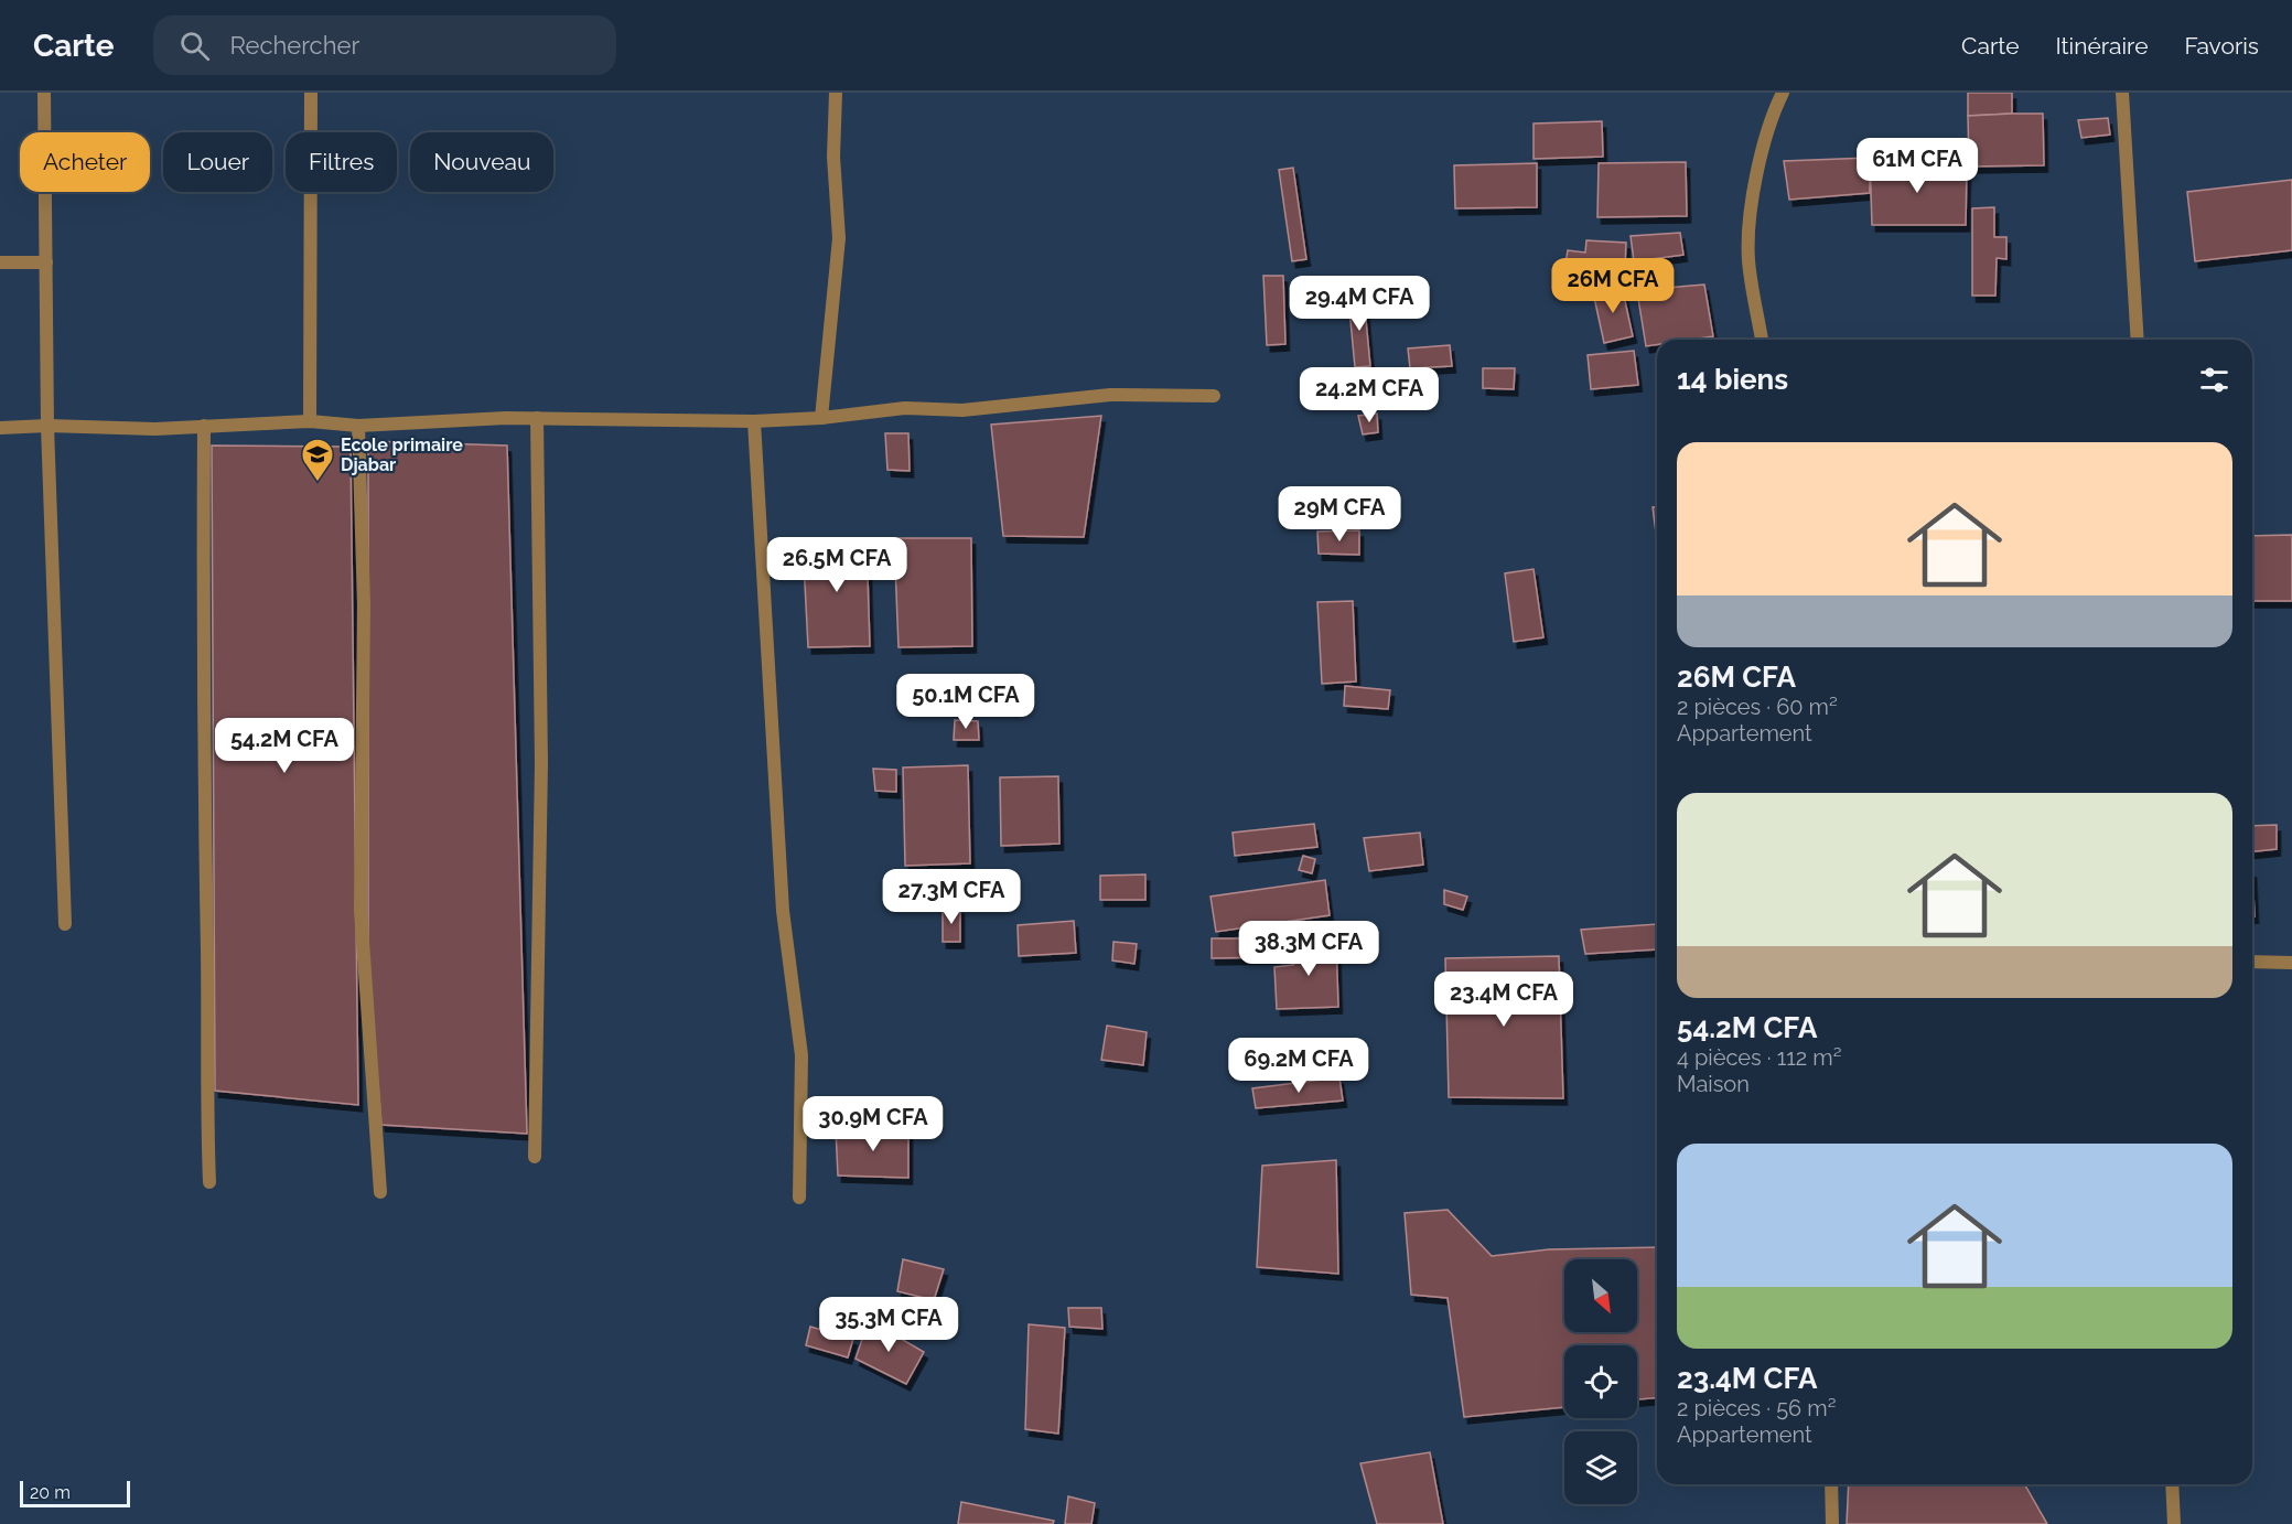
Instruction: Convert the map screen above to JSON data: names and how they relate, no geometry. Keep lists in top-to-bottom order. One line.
{"places":{"school or university":["Ecole primaire Djabar"]},"scale_bar":"20 m","north":"bottom right","page":{"header":"Carte","search":"Rechercher","nav":["Carte","Itinéraire","Favoris"],"chip":["Acheter","Louer","Filtres","Nouveau"],"price":["61M CFA","26M CFA","29.4M CFA","24.2M CFA","29M CFA","26.5M CFA","50.1M CFA","54.2M CFA","27.3M CFA","38.3M CFA","23.4M CFA","69.2M CFA","30.9M CFA","35.3M CFA"],"heading":"14 biens","list":[{"name":"26M CFA","note":"2 pièces · 60 m² · Appartement"},{"name":"54.2M CFA","note":"4 pièces · 112 m² · Maison"},{"name":"23.4M CFA","note":"2 pièces · 56 m² · Appartement"}],"scale":"20 m"}}
